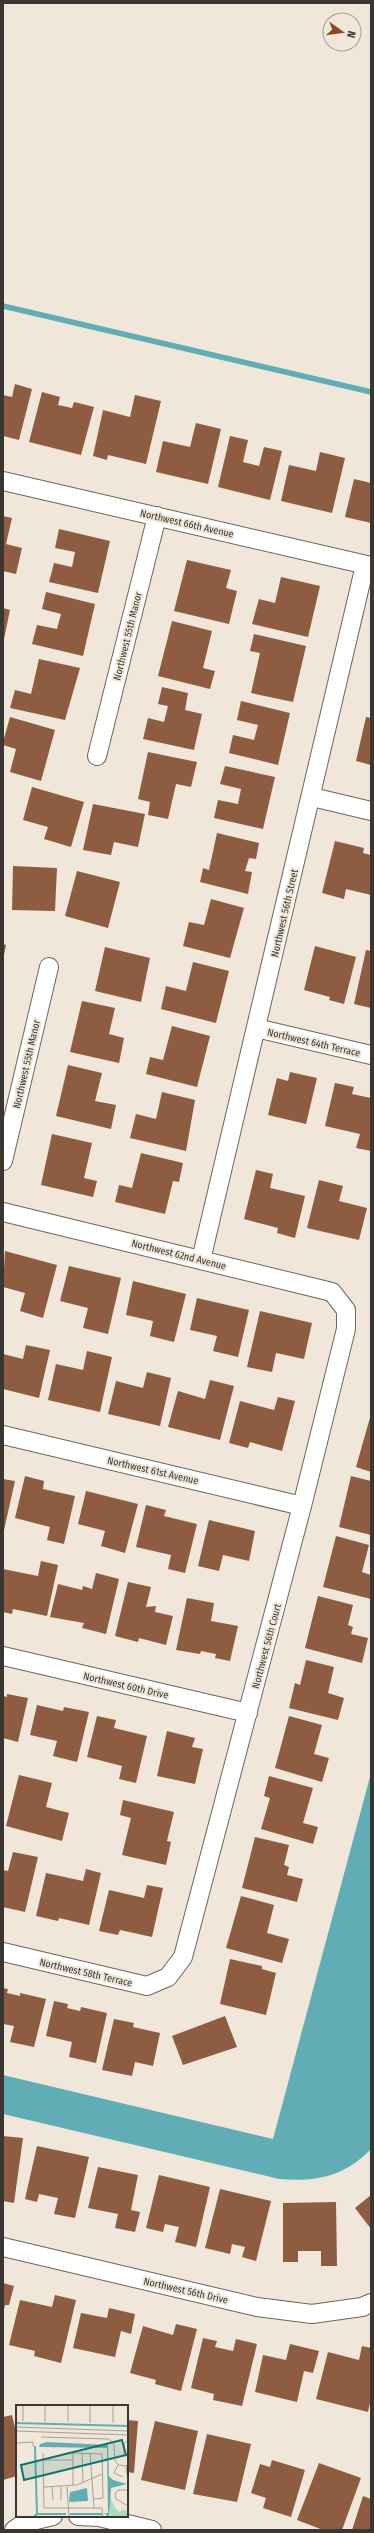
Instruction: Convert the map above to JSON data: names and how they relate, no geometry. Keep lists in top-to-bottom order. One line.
{"streets":{"street":["Northwest 66th Avenue","Northwest 55th Manor","Northwest 56th Street","Northwest 64th Terrace","Northwest 62nd Avenue","Northwest 61st Avenue","Northwest 56th Court","Northwest 60th Drive","Northwest 58th Terrace","Northwest 56th Drive"]},"crossings":[["Northwest 66th Avenue","Northwest 55th Manor"],["Northwest 66th Avenue","Northwest 56th Street"],["Northwest 56th Street","Northwest 64th Terrace"],["Northwest 56th Street","Northwest 62nd Avenue"],["Northwest 62nd Avenue","Northwest 56th Court"],["Northwest 61st Avenue","Northwest 56th Court"],["Northwest 56th Court","Northwest 60th Drive"],["Northwest 56th Court","Northwest 58th Terrace"]],"north":"right"}
